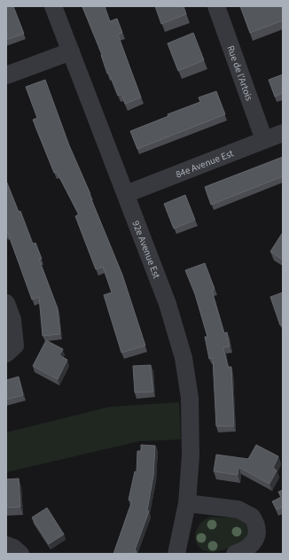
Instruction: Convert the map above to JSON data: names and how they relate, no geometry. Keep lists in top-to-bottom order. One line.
{"streets":{"street":["Rue de l'Artois","84e Avenue Est","92e Avenue Est"]},"crossings":[["Rue de l'Artois","84e Avenue Est"],["84e Avenue Est","92e Avenue Est"]]}
